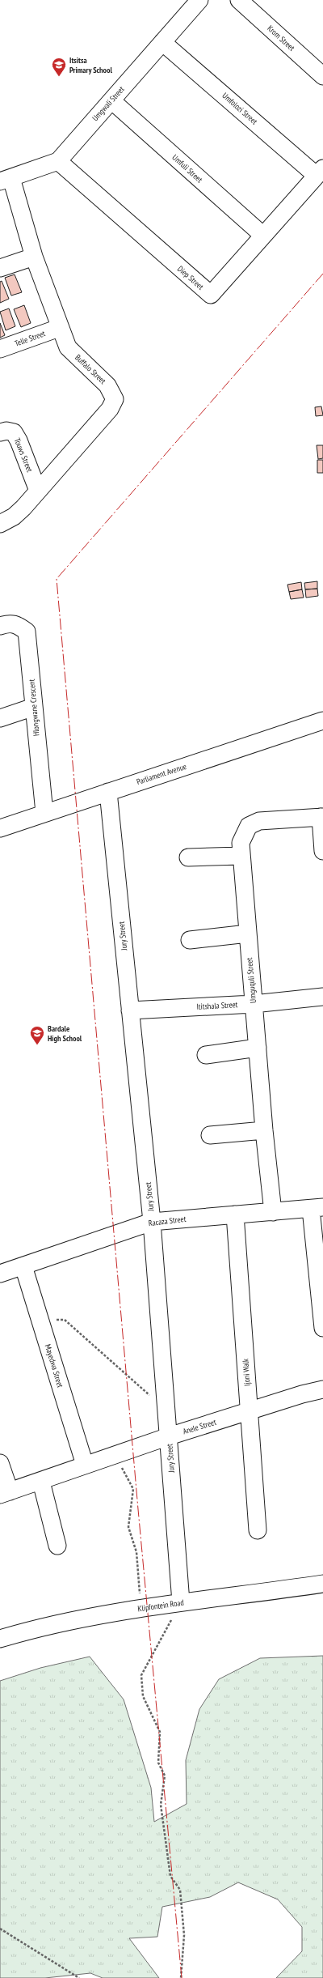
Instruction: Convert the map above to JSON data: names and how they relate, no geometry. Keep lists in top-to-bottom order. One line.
{"streets":{"street":["Krom Street","Umgwali Street","Umfolozi Street","Umfuli Street","Diep Street","Telle Street","Buffalo Street","Touws Street","Hlongwane Crescent","Parliament Avenue","Jury Street","Umguquli Street","Ititshala Street","Racaza Street","Mayedwa Street","Ijoni Walk","Anele Street","Klipfontein Road"]},"crossings":[["Umgwali Street","Umfolozi Street"],["Umgwali Street","Umfuli Street"],["Umgwali Street","Diep Street"],["Umgwali Street","Buffalo Street"],["Umfolozi Street","Diep Street"],["Umfuli Street","Diep Street"],["Telle Street","Buffalo Street"],["Buffalo Street","Touws Street"],["Hlongwane Crescent","Parliament Avenue"],["Parliament Avenue","Jury Street"],["Jury Street","Ititshala Street"],["Jury Street","Racaza Street"],["Jury Street","Anele Street"],["Jury Street","Klipfontein Road"],["Umguquli Street","Ititshala Street"],["Umguquli Street","Racaza Street"],["Racaza Street","Mayedwa Street"],["Racaza Street","Ijoni Walk"],["Mayedwa Street","Anele Street"],["Ijoni Walk","Anele Street"]],"places":{"school or university":["Itsitsa Primary School","Bardale High School"]}}
